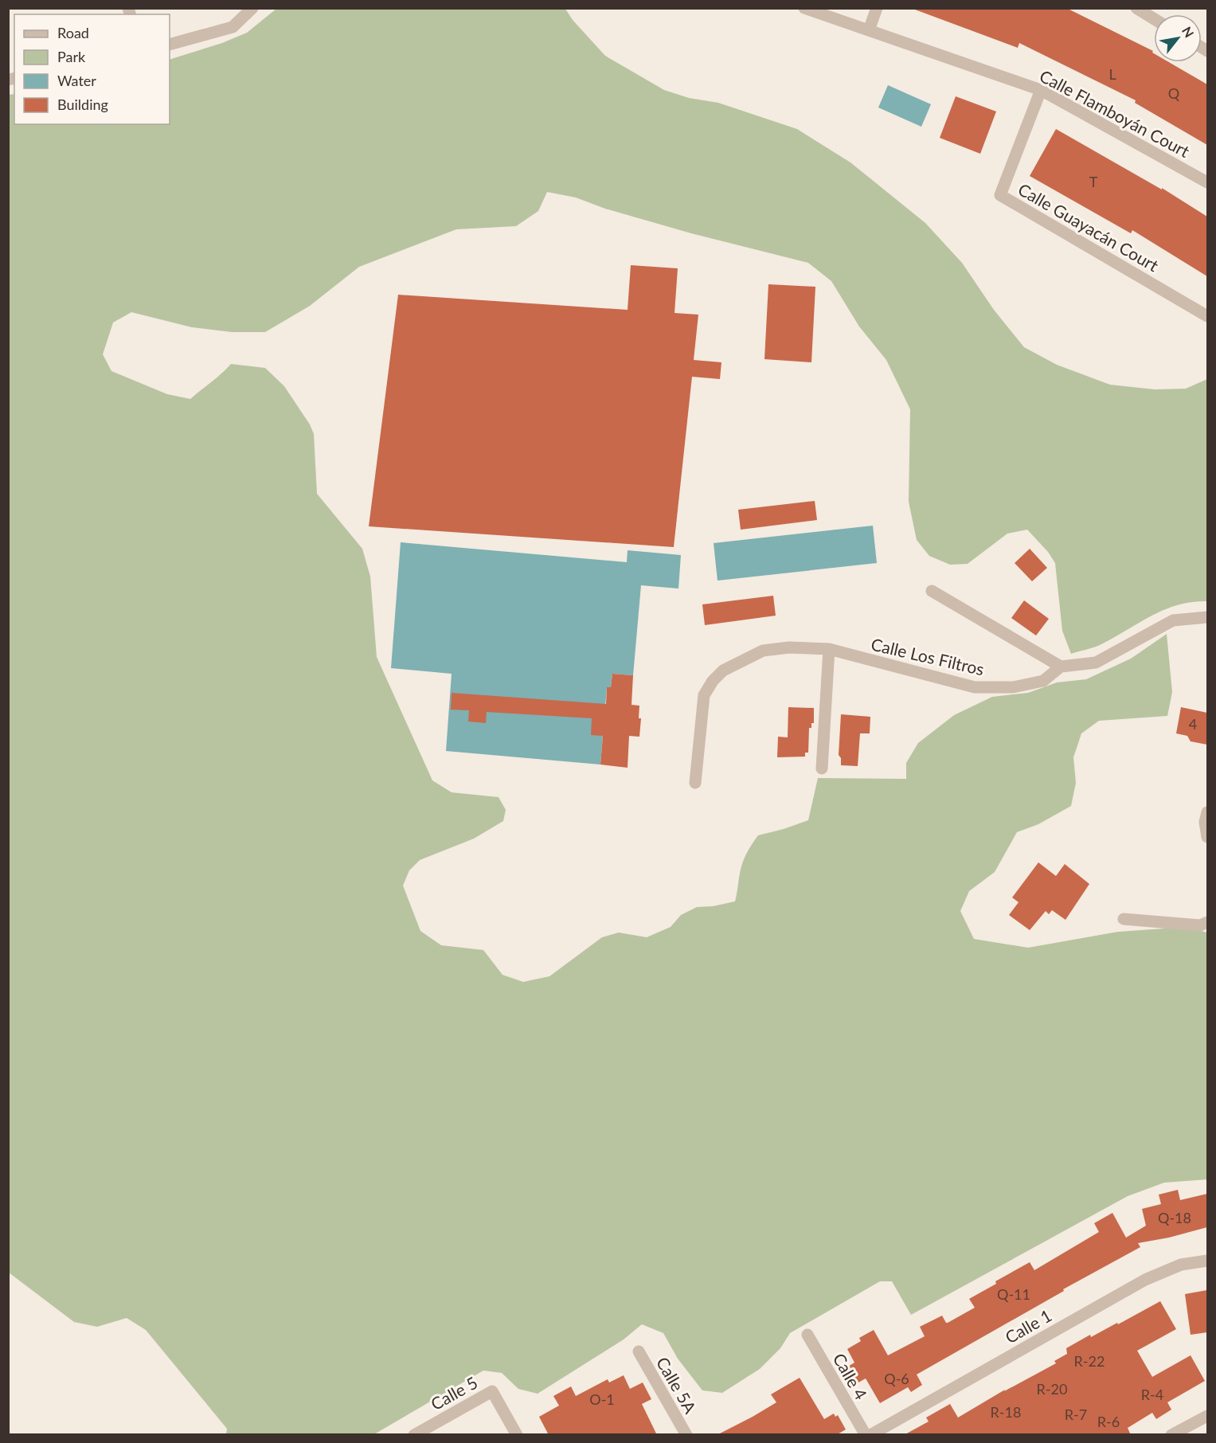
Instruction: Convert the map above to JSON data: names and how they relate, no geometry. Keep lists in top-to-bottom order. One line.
{"streets":{"street":["Calle Flamboyán Court","Calle Guayacán Court","Calle Los Filtros","Calle 1","Calle 4","Calle 5A","Calle 5"]},"crossings":[["Calle Flamboyán Court","Calle Guayacán Court"]],"house_numbers":["L","Q","T","4","Q-18","Q-11","R-22","Q-6","R-20","R-4","O-1","R-18","R-7","R-6"],"legend":["Road","Park","Water","Building"],"north":"top right"}
